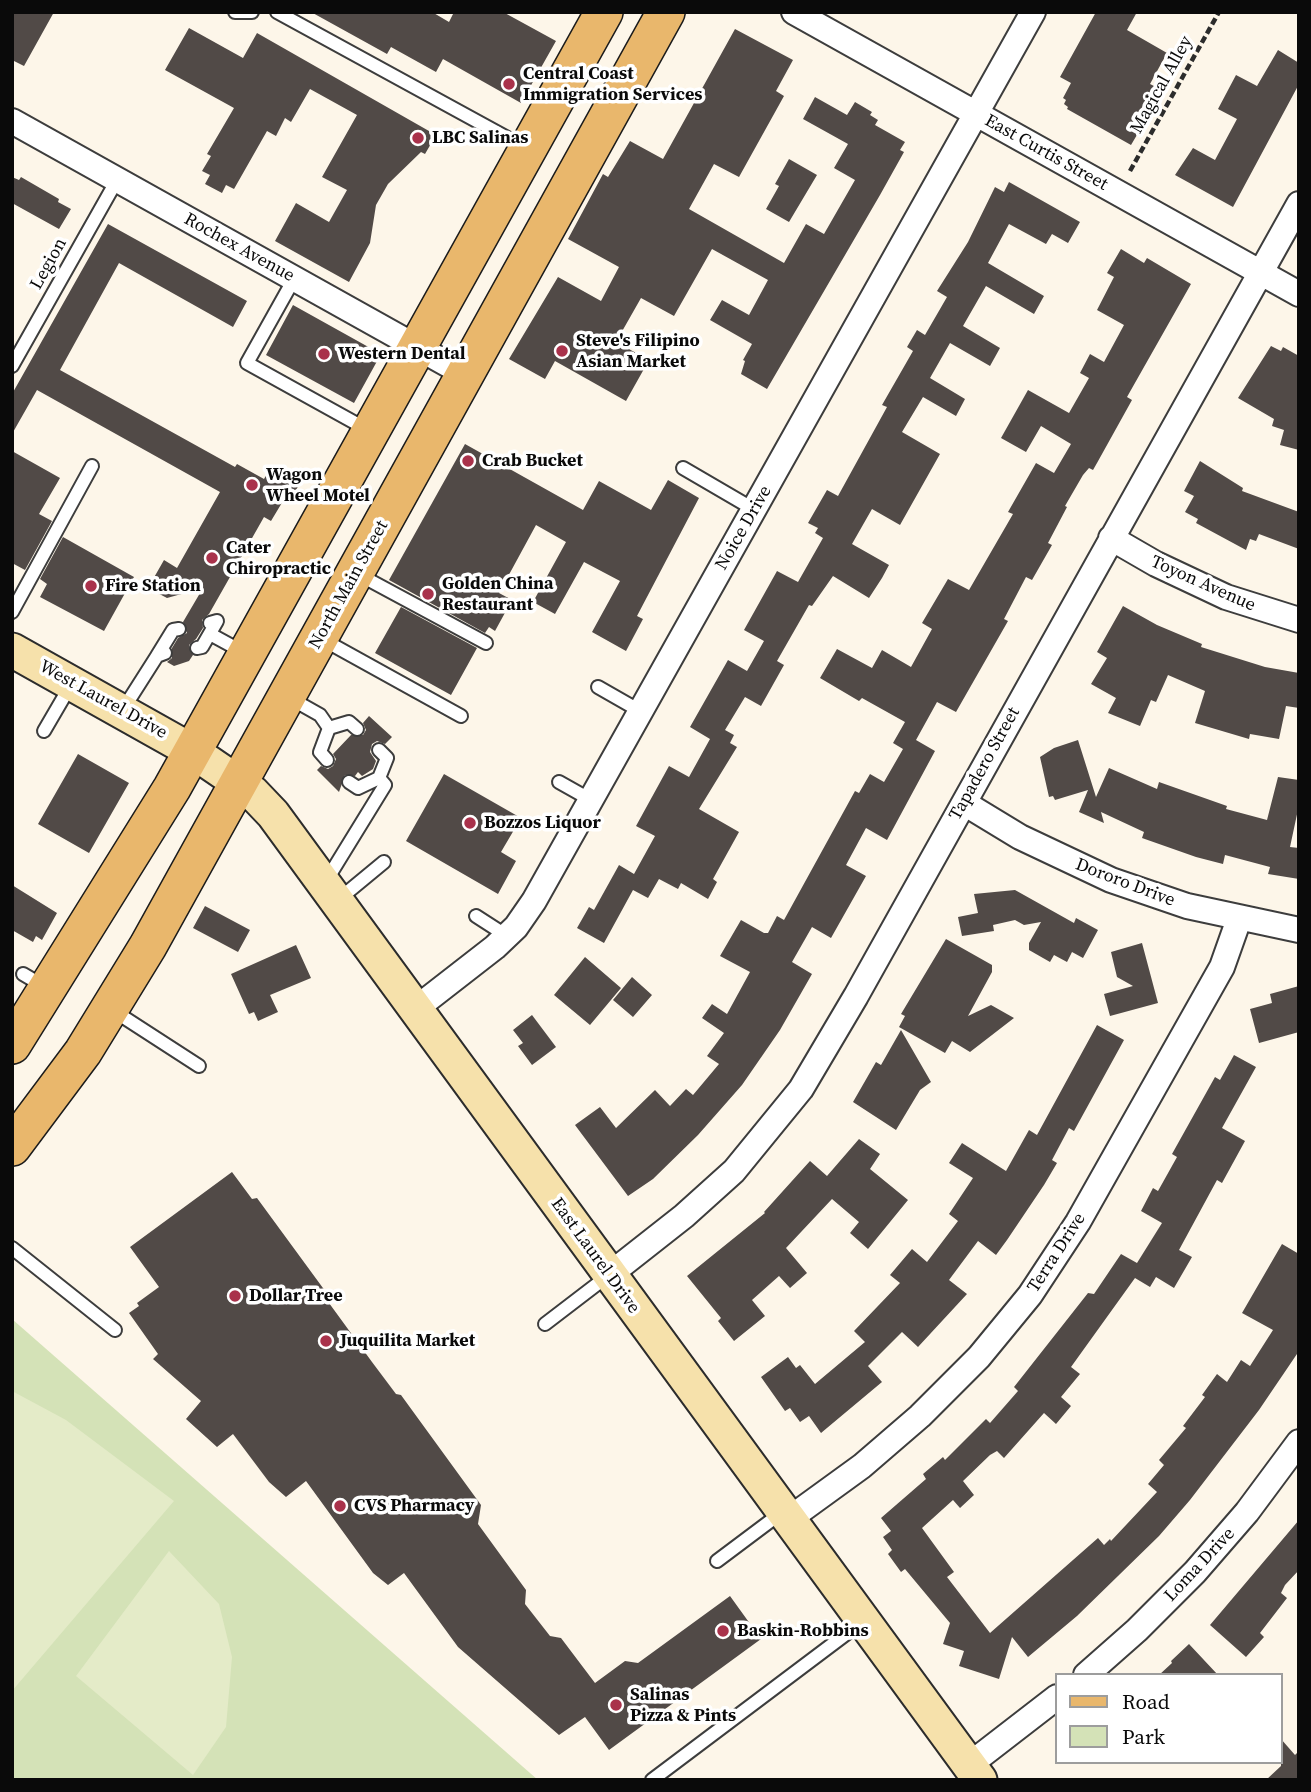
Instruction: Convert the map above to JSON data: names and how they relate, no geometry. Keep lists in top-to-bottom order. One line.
{"streets":{"main road":["North Main Street","West Laurel Drive","East Laurel Drive"],"street":["East Curtis Street","Rochex Avenue","Noice Drive","Toyon Avenue","Tapadero Street","Dororo Drive","Terra Drive","Loma Drive"],"lane":["Legion"],"path":["Magical Alley"]},"crossings":[["East Curtis Street","Noice Drive"],["East Curtis Street","Tapadero Street"],["Rochex Avenue","Legion"],["Rochex Avenue","North Main Street"],["Noice Drive","East Laurel Drive"],["Toyon Avenue","Tapadero Street"],["North Main Street","East Laurel Drive"],["West Laurel Drive","East Laurel Drive"],["Tapadero Street","Dororo Drive"],["Tapadero Street","East Laurel Drive"],["Dororo Drive","Terra Drive"],["Terra Drive","East Laurel Drive"]],"places":["Central Coast Immigration Services","LBC Salinas","Steve's Filipino Asian Market","Western Dental","Crab Bucket","Wagon Wheel Motel","Cater Chiropractic","Fire Station","Golden China Restaurant","Bozzos Liquor","Dollar Tree","Juquilita Market","CVS Pharmacy","Baskin-Robbins","Salinas Pizza & Pints"],"legend":["Road","Park"]}
